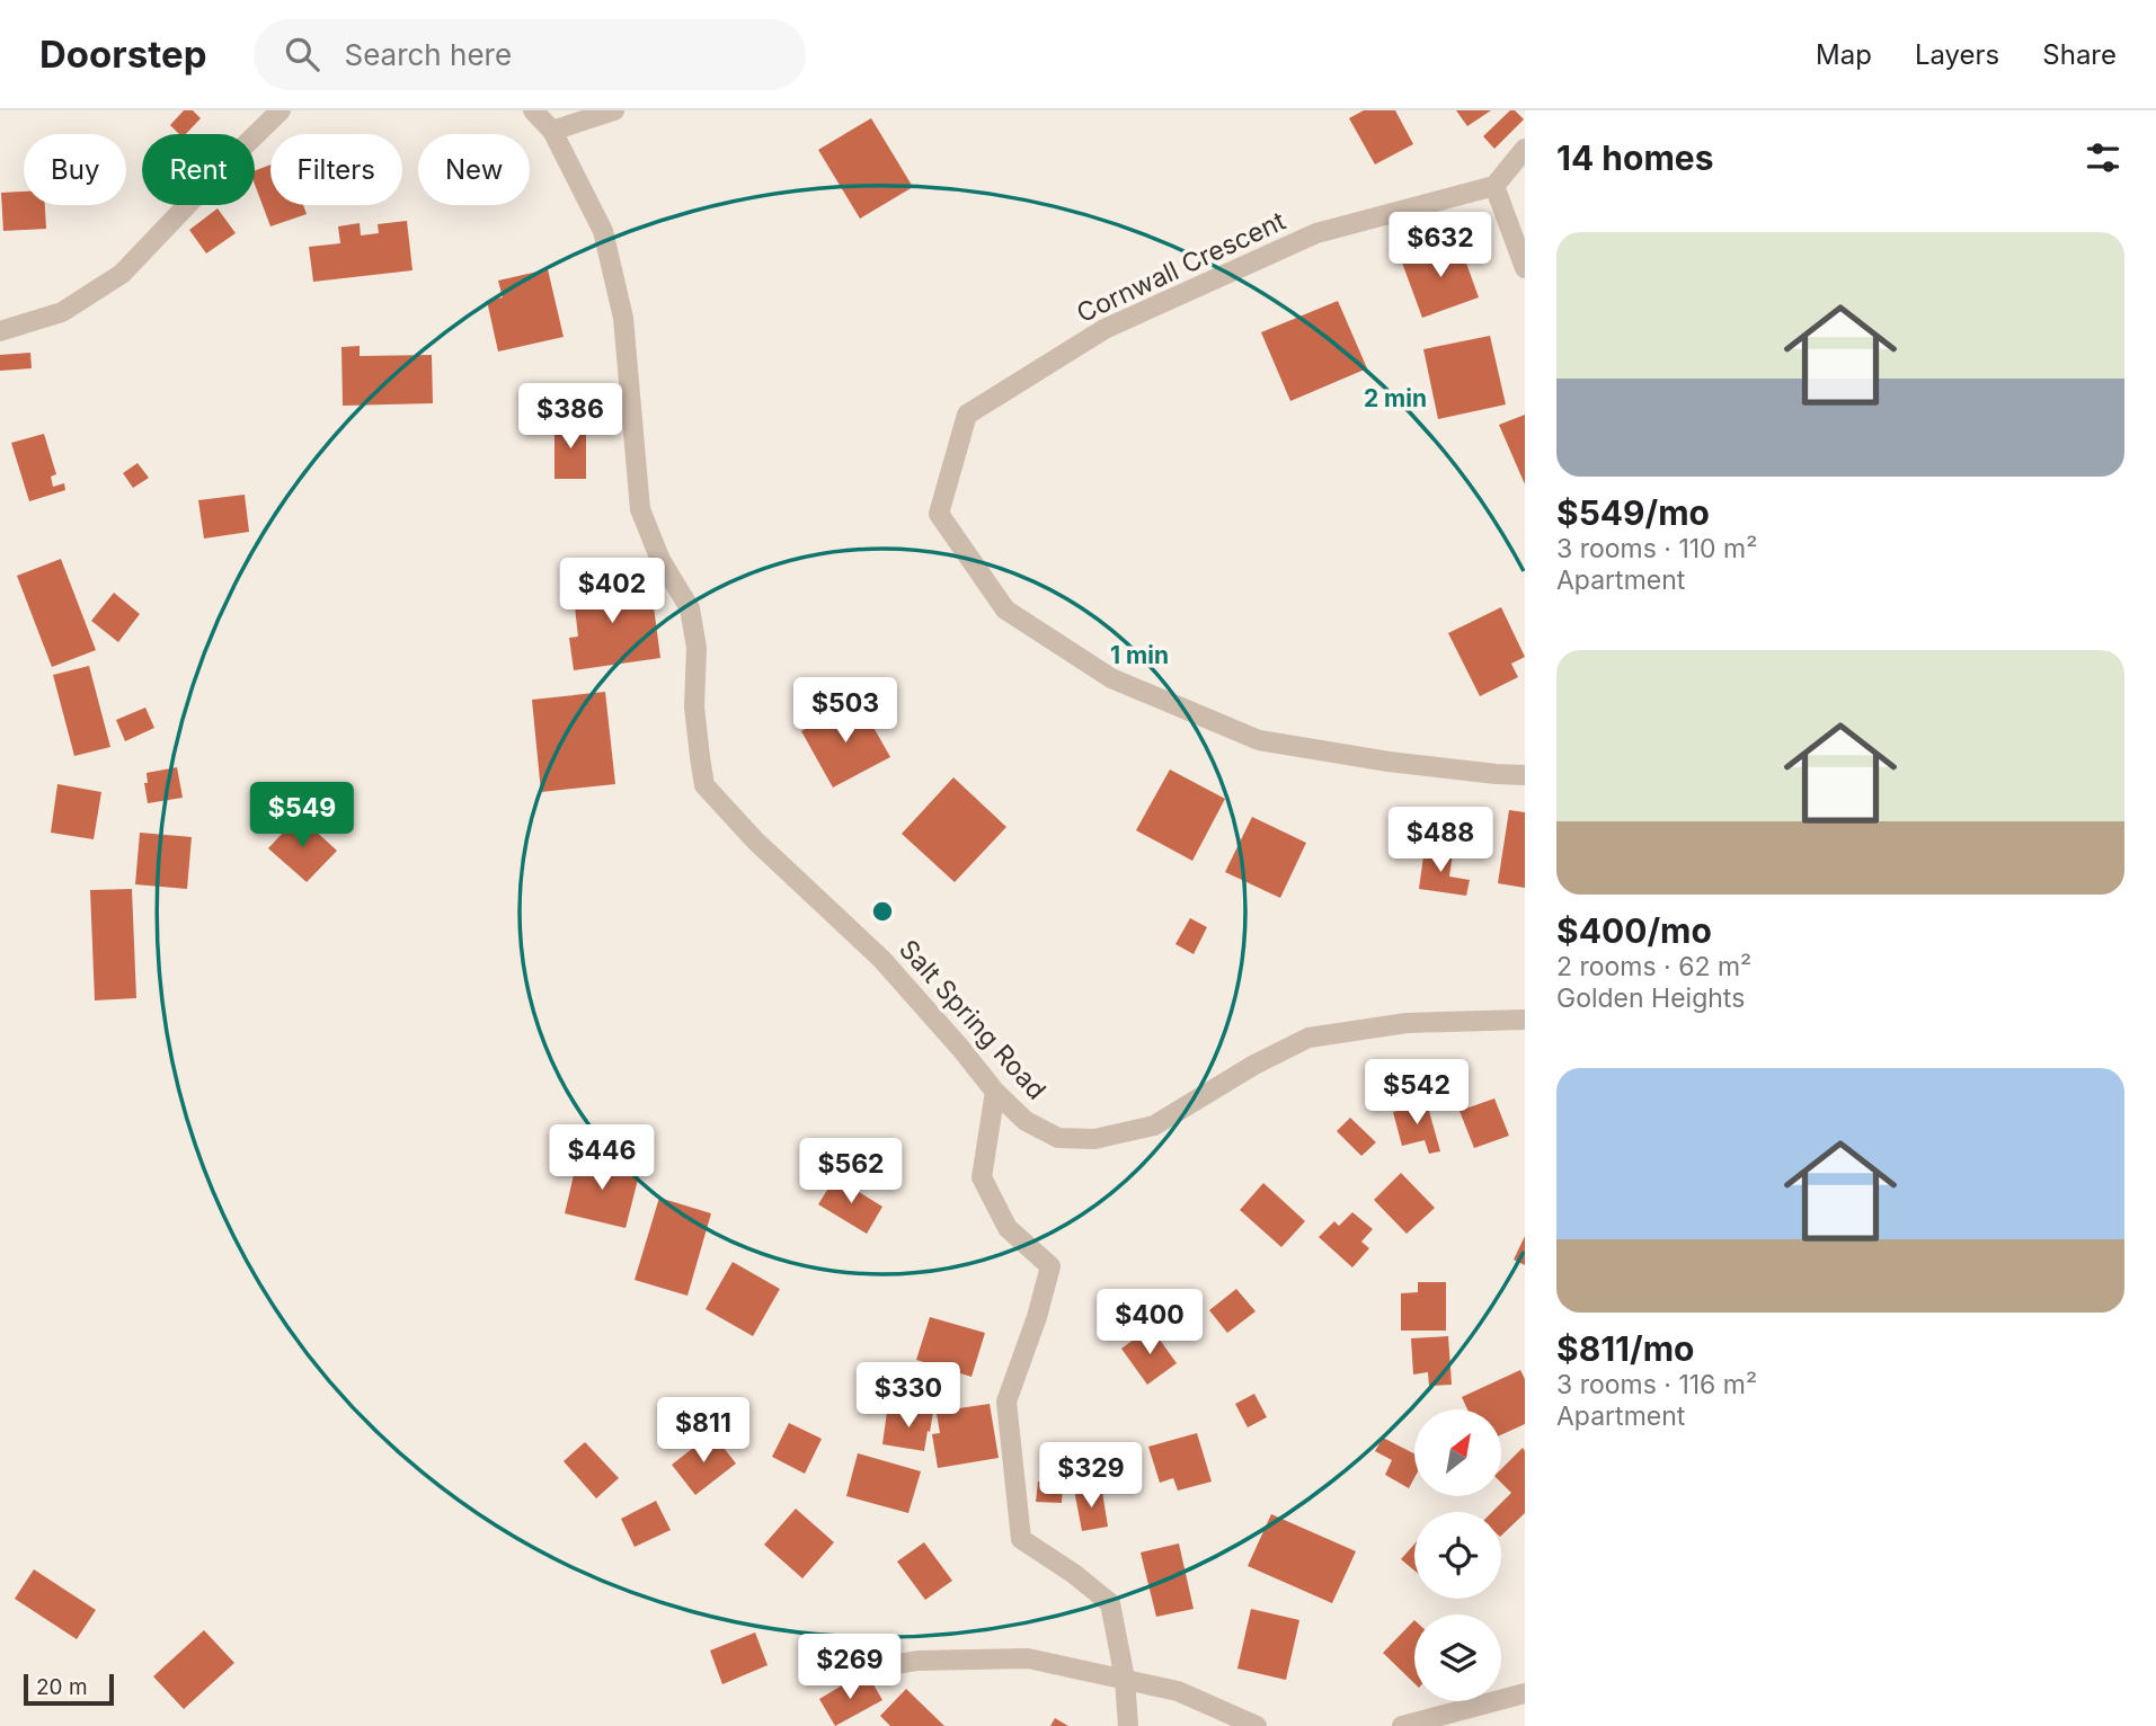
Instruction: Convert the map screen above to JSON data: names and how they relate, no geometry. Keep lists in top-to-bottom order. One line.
{"streets":{"street":["Cornwall Crescent","Salt Spring Road"]},"scale_bar":"20 m","north":"top right","page":{"header":"Doorstep","search":"Search here","nav":["Map","Layers","Share"],"heading":"14 homes","chip":["Buy","Rent","Filters","New"],"list":[{"name":"$549/mo","note":"3 rooms · 110 m² · Apartment"},{"name":"$400/mo","note":"2 rooms · 62 m² · Golden Heights"},{"name":"$811/mo","note":"3 rooms · 116 m² · Apartment"}],"price":["$632","$386","$402","$503","$549","$488","$542","$446","$562","$400","$330","$811","$329","$269"],"scale":"20 m"},"rings":["2 min","1 min"]}
